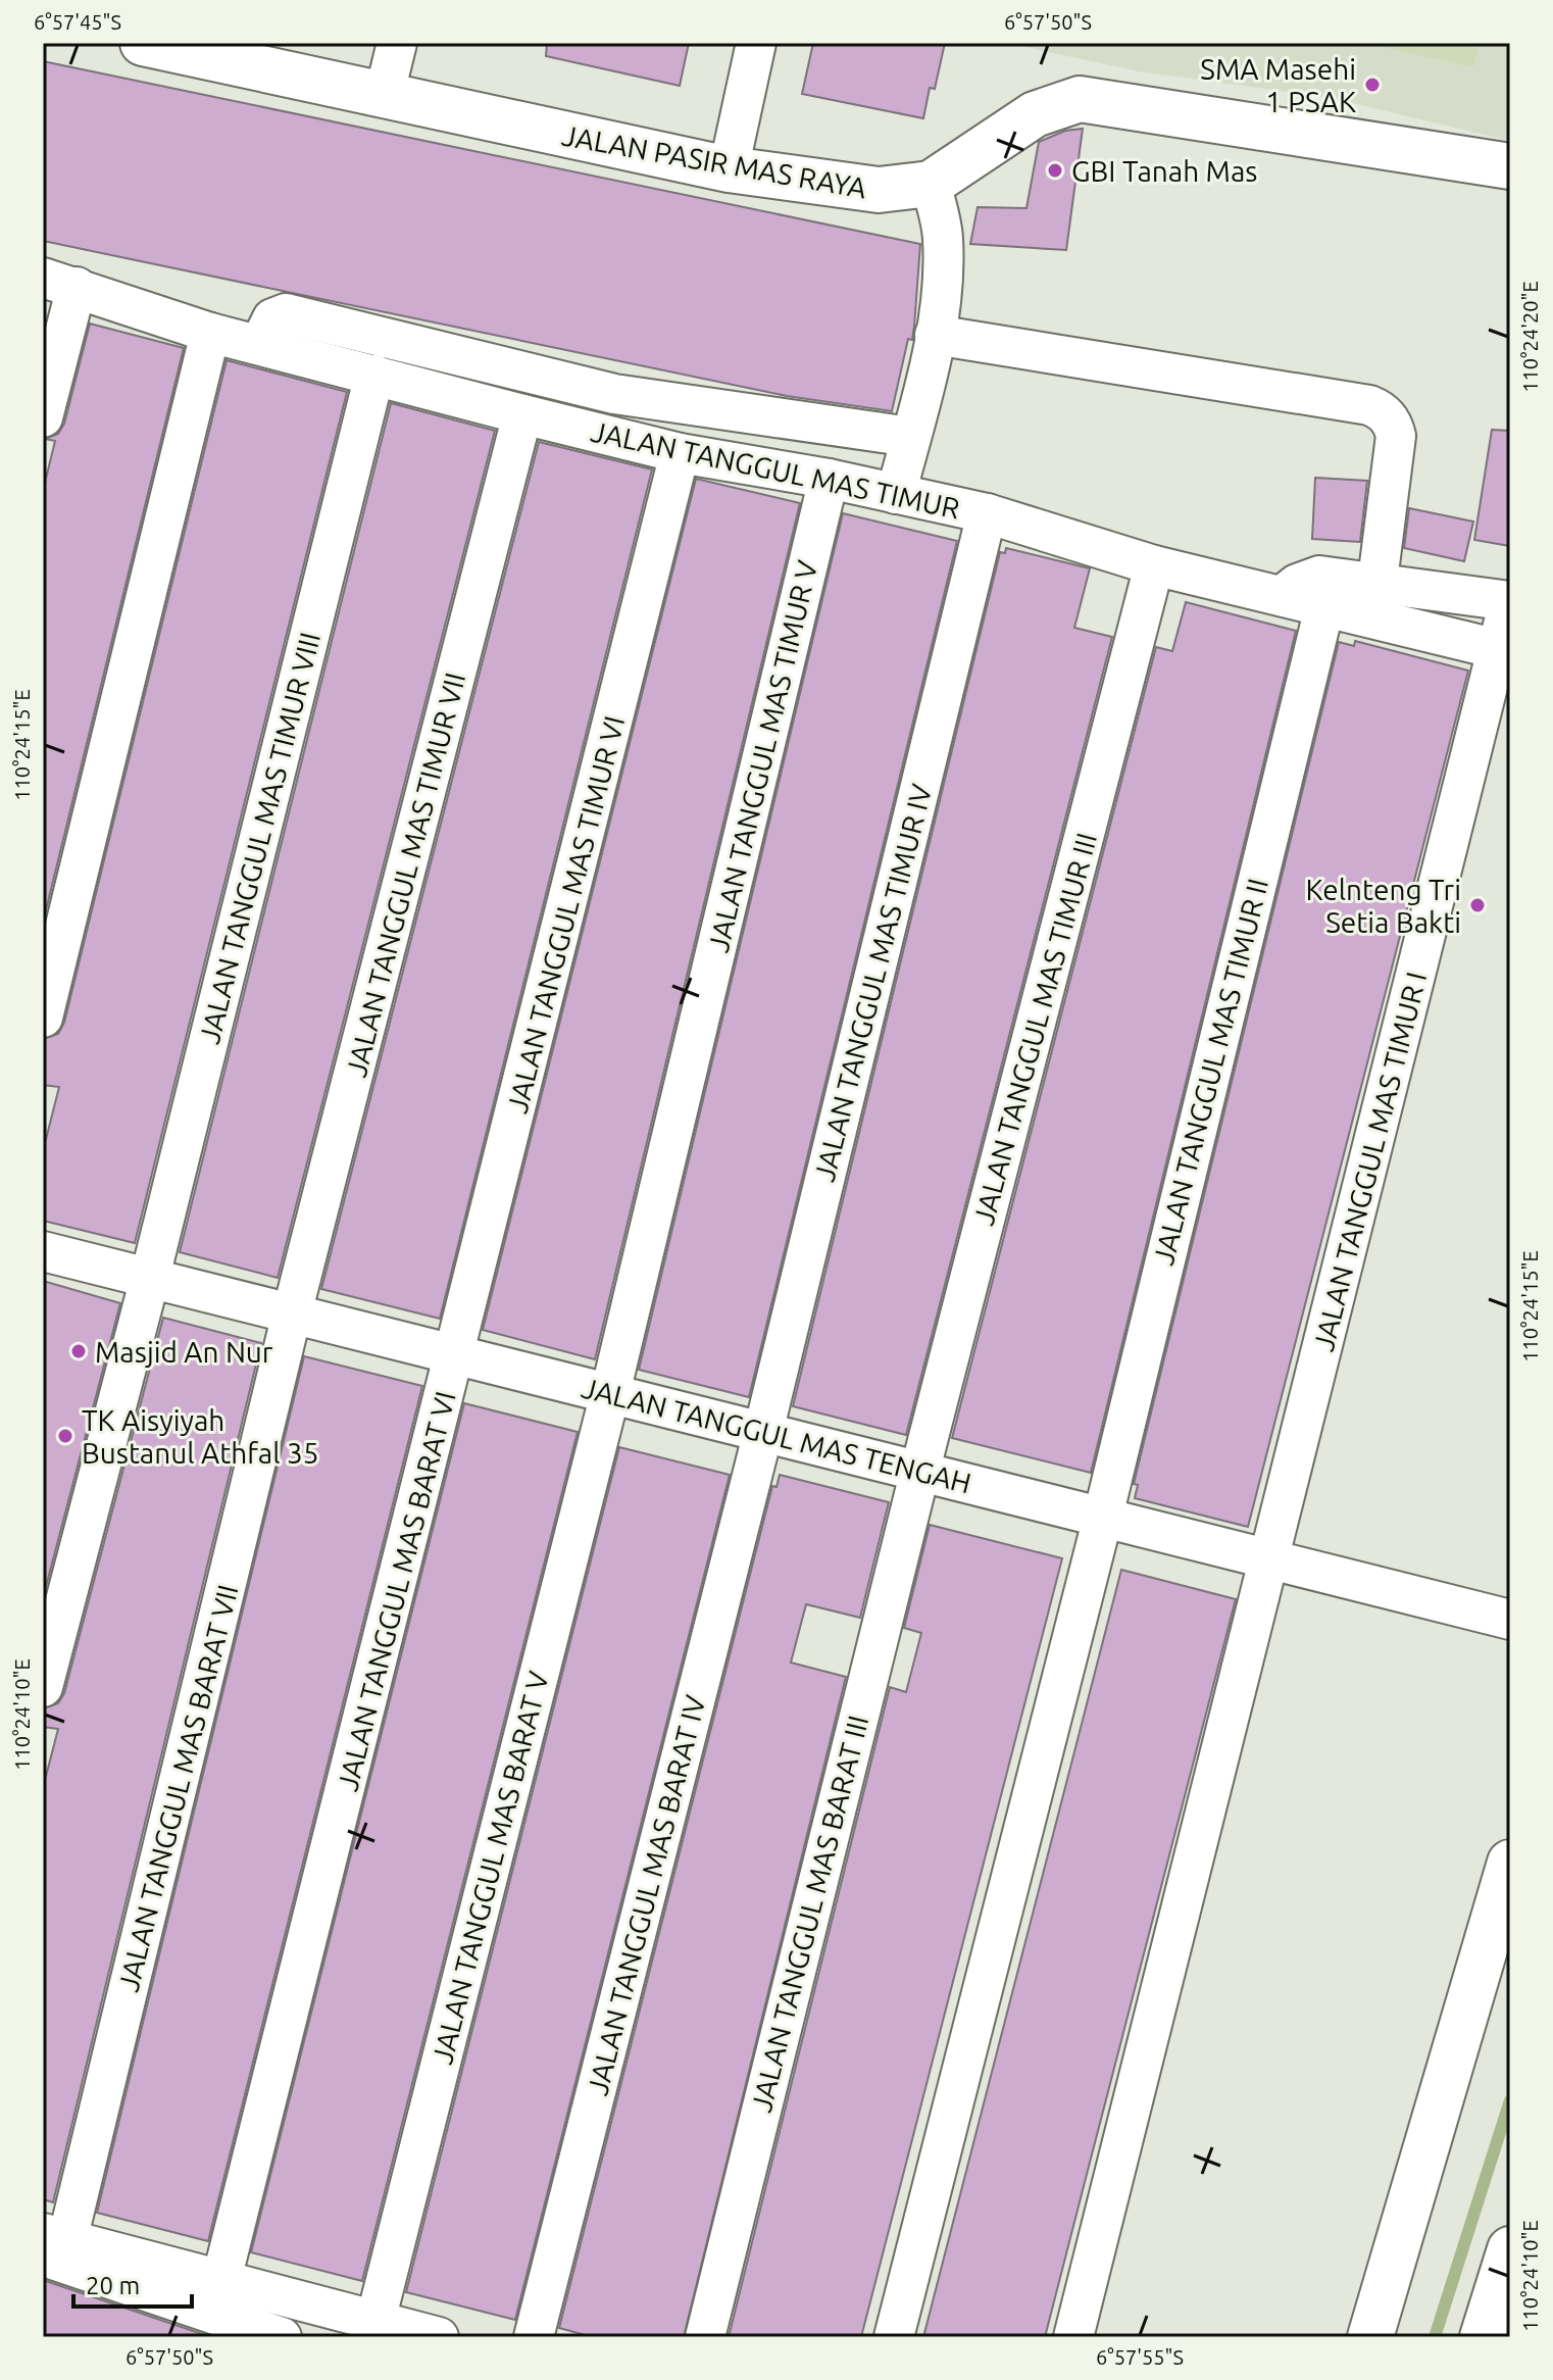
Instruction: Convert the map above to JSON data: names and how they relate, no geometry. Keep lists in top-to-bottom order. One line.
{"streets":{"street":["JALAN PASIR MAS RAYA","JALAN TANGGUL MAS TIMUR","JALAN TANGGUL MAS TIMUR V","JALAN TANGGUL MAS TIMUR VIII","JALAN TANGGUL MAS TIMUR VII","JALAN TANGGUL MAS TIMUR VI","JALAN TANGGUL MAS TIMUR IV","JALAN TANGGUL MAS TIMUR III","JALAN TANGGUL MAS TIMUR II","JALAN TANGGUL MAS TIMUR I","JALAN TANGGUL MAS TENGAH","JALAN TANGGUL MAS BARAT VI","JALAN TANGGUL MAS BARAT VII","JALAN TANGGUL MAS BARAT V","JALAN TANGGUL MAS BARAT IV","JALAN TANGGUL MAS BARAT III"]},"crossings":[["JALAN TANGGUL MAS TIMUR","JALAN TANGGUL MAS TIMUR V"],["JALAN TANGGUL MAS TIMUR","JALAN TANGGUL MAS TIMUR VIII"],["JALAN TANGGUL MAS TIMUR","JALAN TANGGUL MAS TIMUR VII"],["JALAN TANGGUL MAS TIMUR","JALAN TANGGUL MAS TIMUR VI"],["JALAN TANGGUL MAS TIMUR","JALAN TANGGUL MAS TIMUR IV"],["JALAN TANGGUL MAS TIMUR","JALAN TANGGUL MAS TIMUR III"],["JALAN TANGGUL MAS TIMUR","JALAN TANGGUL MAS TIMUR II"],["JALAN TANGGUL MAS TIMUR","JALAN TANGGUL MAS TIMUR I"],["JALAN TANGGUL MAS TIMUR V","JALAN TANGGUL MAS TENGAH"],["JALAN TANGGUL MAS TIMUR V","JALAN TANGGUL MAS BARAT V"],["JALAN TANGGUL MAS TIMUR VIII","JALAN TANGGUL MAS TENGAH"],["JALAN TANGGUL MAS TIMUR VII","JALAN TANGGUL MAS TENGAH"],["JALAN TANGGUL MAS TIMUR VII","JALAN TANGGUL MAS BARAT VII"],["JALAN TANGGUL MAS TIMUR VI","JALAN TANGGUL MAS TENGAH"],["JALAN TANGGUL MAS TIMUR VI","JALAN TANGGUL MAS BARAT VI"],["JALAN TANGGUL MAS TIMUR IV","JALAN TANGGUL MAS TENGAH"],["JALAN TANGGUL MAS TIMUR IV","JALAN TANGGUL MAS BARAT IV"],["JALAN TANGGUL MAS TIMUR III","JALAN TANGGUL MAS TENGAH"],["JALAN TANGGUL MAS TIMUR III","JALAN TANGGUL MAS BARAT III"],["JALAN TANGGUL MAS TIMUR II","JALAN TANGGUL MAS TENGAH"],["JALAN TANGGUL MAS TIMUR I","JALAN TANGGUL MAS TENGAH"],["JALAN TANGGUL MAS TENGAH","JALAN TANGGUL MAS BARAT VI"],["JALAN TANGGUL MAS TENGAH","JALAN TANGGUL MAS BARAT VII"],["JALAN TANGGUL MAS TENGAH","JALAN TANGGUL MAS BARAT V"],["JALAN TANGGUL MAS TENGAH","JALAN TANGGUL MAS BARAT IV"],["JALAN TANGGUL MAS TENGAH","JALAN TANGGUL MAS BARAT III"]],"places":["SMA Masehi 1 PSAK","GBI Tanah Mas","Kelnteng Tri Setia Bakti","Masjid An Nur","TK Aisyiyah Bustanul Athfal 35"],"scale_bar":"20 m","coordinates":["6°57'45\"S","6°57'50\"S","110°24'20\"E","110°24'15\"E","110°24'10\"E","6°57'55\"S"]}
